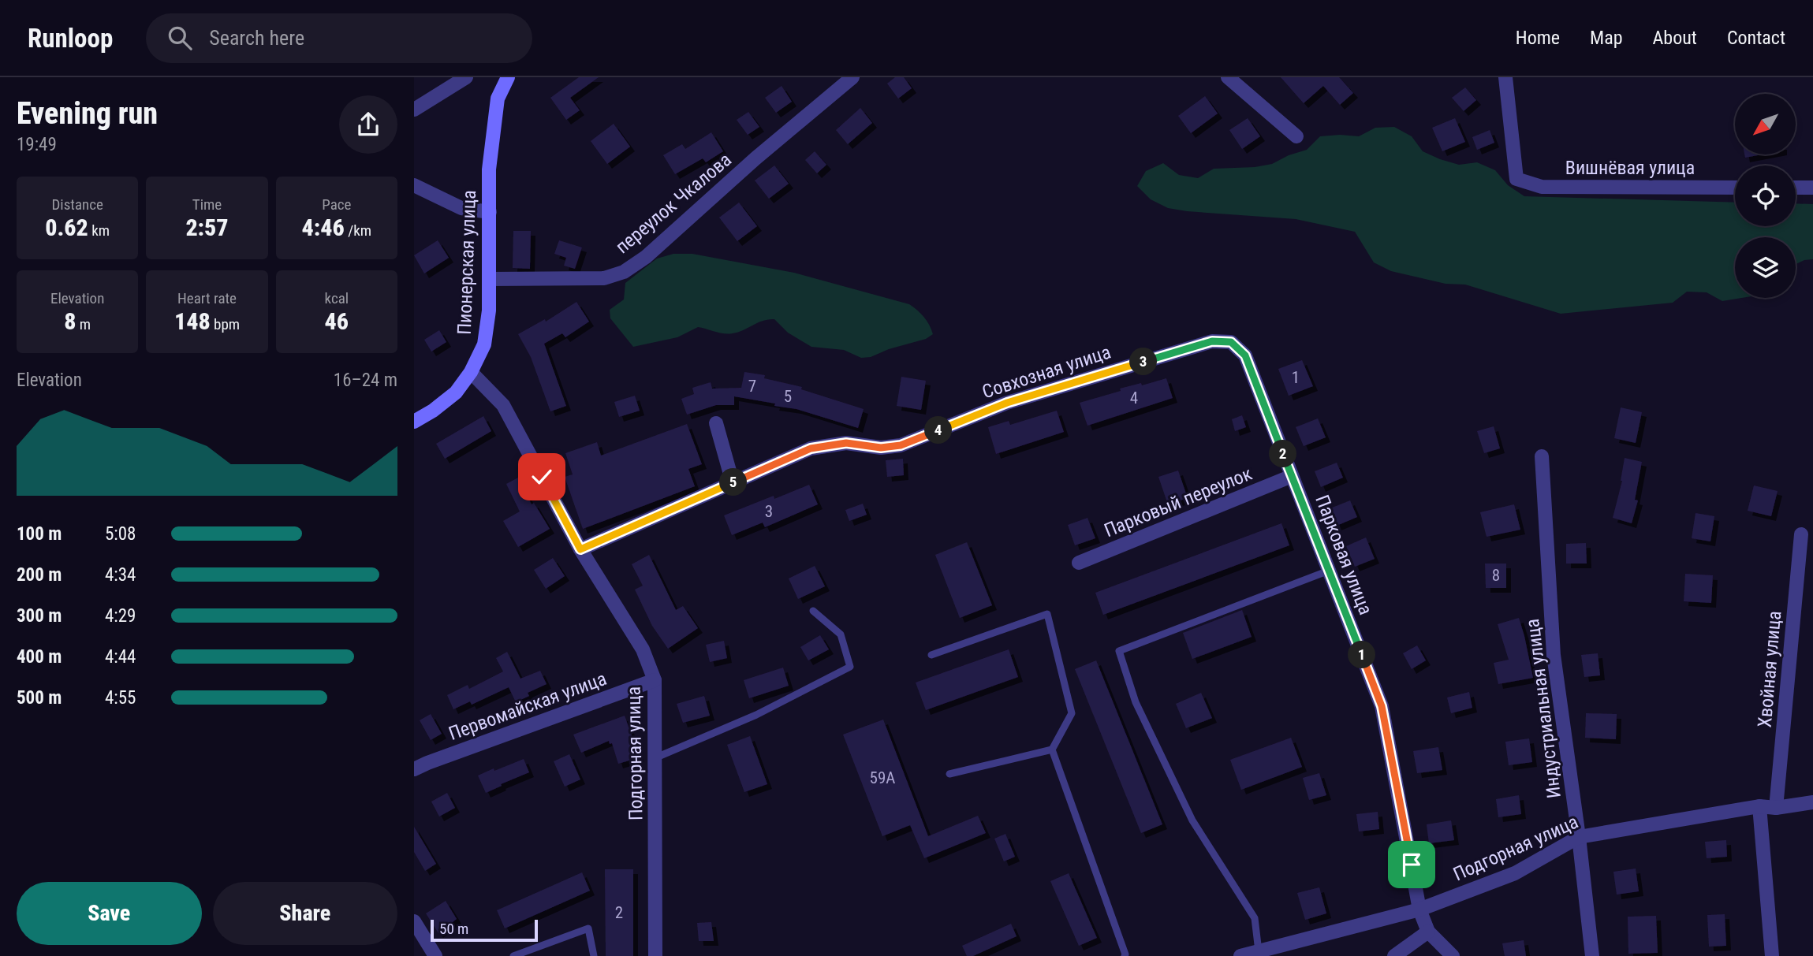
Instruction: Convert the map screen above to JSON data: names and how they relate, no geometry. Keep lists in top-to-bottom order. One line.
{"streets":{"main road":["Пионерская улица"],"street":["Вишнёвая улица","переулок Чкалова","Совхозная улица","Парковый переулок","Парковая улица","Хвойная улица","Первомайская улица","Индустриальная улица","Подгорная улица"]},"crossings":[["переулок Чкалова","Пионерская улица"],["Пионерская улица","Подгорная улица"],["Совхозная улица","Парковая улица"],["Совхозная улица","Подгорная улица"],["Парковый переулок","Парковая улица"],["Парковая улица","Подгорная улица"],["Хвойная улица","Подгорная улица"],["Первомайская улица","Подгорная улица"],["Индустриальная улица","Подгорная улица"]],"house_numbers":["1","7","5","4","3","8","59А","2"],"scale_bar":"50 m","north":"bottom left","page":{"header":"Runloop","search":"Search here","nav":["Home","Map","About","Contact"],"heading":["Evening run","19:49"],"stats":[["Distance","0.62 km"],["Time","2:57"],["Pace","4:46 /km"],["Elevation","8 m"],["Heart rate","148 bpm"],["kcal","46"]],"pins":["3","4","2","5","1"],"chart":["Elevation","16–24 m"],"list":[{"name":"100 m","note":"5:08"},{"name":"200 m","note":"4:34"},{"name":"300 m","note":"4:29"},{"name":"400 m","note":"4:44"},{"name":"500 m","note":"4:55"}],"buttons":["Save","Share"],"scale":"50 m"}}
